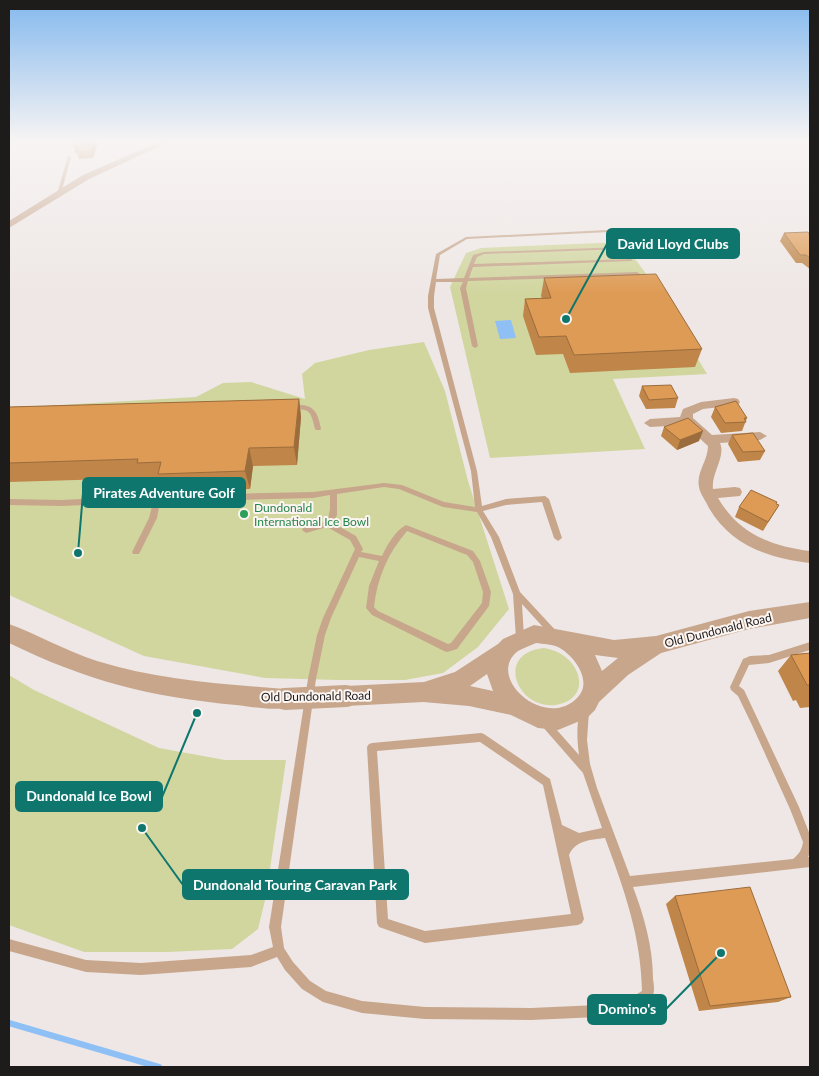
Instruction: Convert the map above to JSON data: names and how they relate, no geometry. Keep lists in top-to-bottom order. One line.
{"streets":{"street":["Old Dundonald Road"]},"places":["David Lloyd Clubs","Dundonald International Ice Bowl","Pirates Adventure Golf","Dundonald Ice Bowl","Dundonald Touring Caravan Park","Domino's"]}
